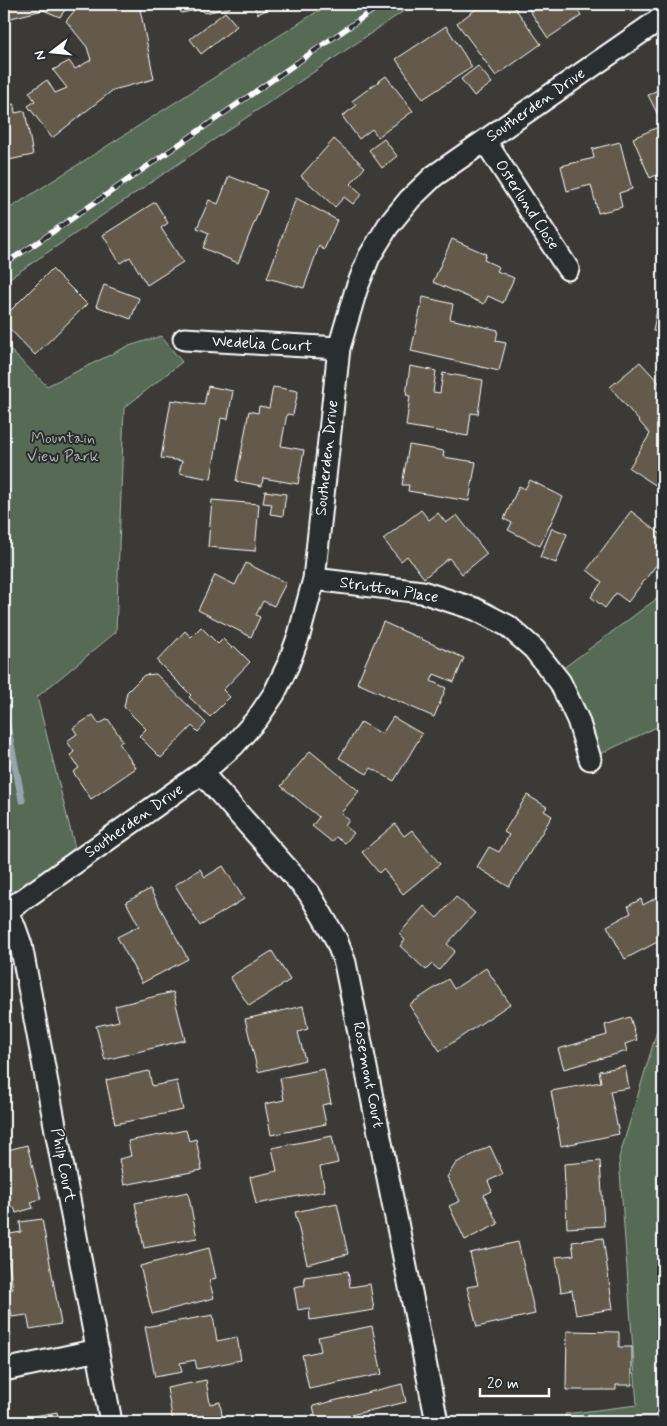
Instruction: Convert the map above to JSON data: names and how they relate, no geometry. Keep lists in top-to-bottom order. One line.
{"streets":{"street":["Southerden Drive","Osterlund Close","Wedelia Court","Strutton Place","Rosemont Court","Philp Court"]},"crossings":[["Southerden Drive","Osterlund Close"],["Southerden Drive","Wedelia Court"],["Southerden Drive","Strutton Place"],["Southerden Drive","Rosemont Court"],["Southerden Drive","Philp Court"]],"parks":["Mountain View Park"],"scale_bar":"20 m","north":"left"}
